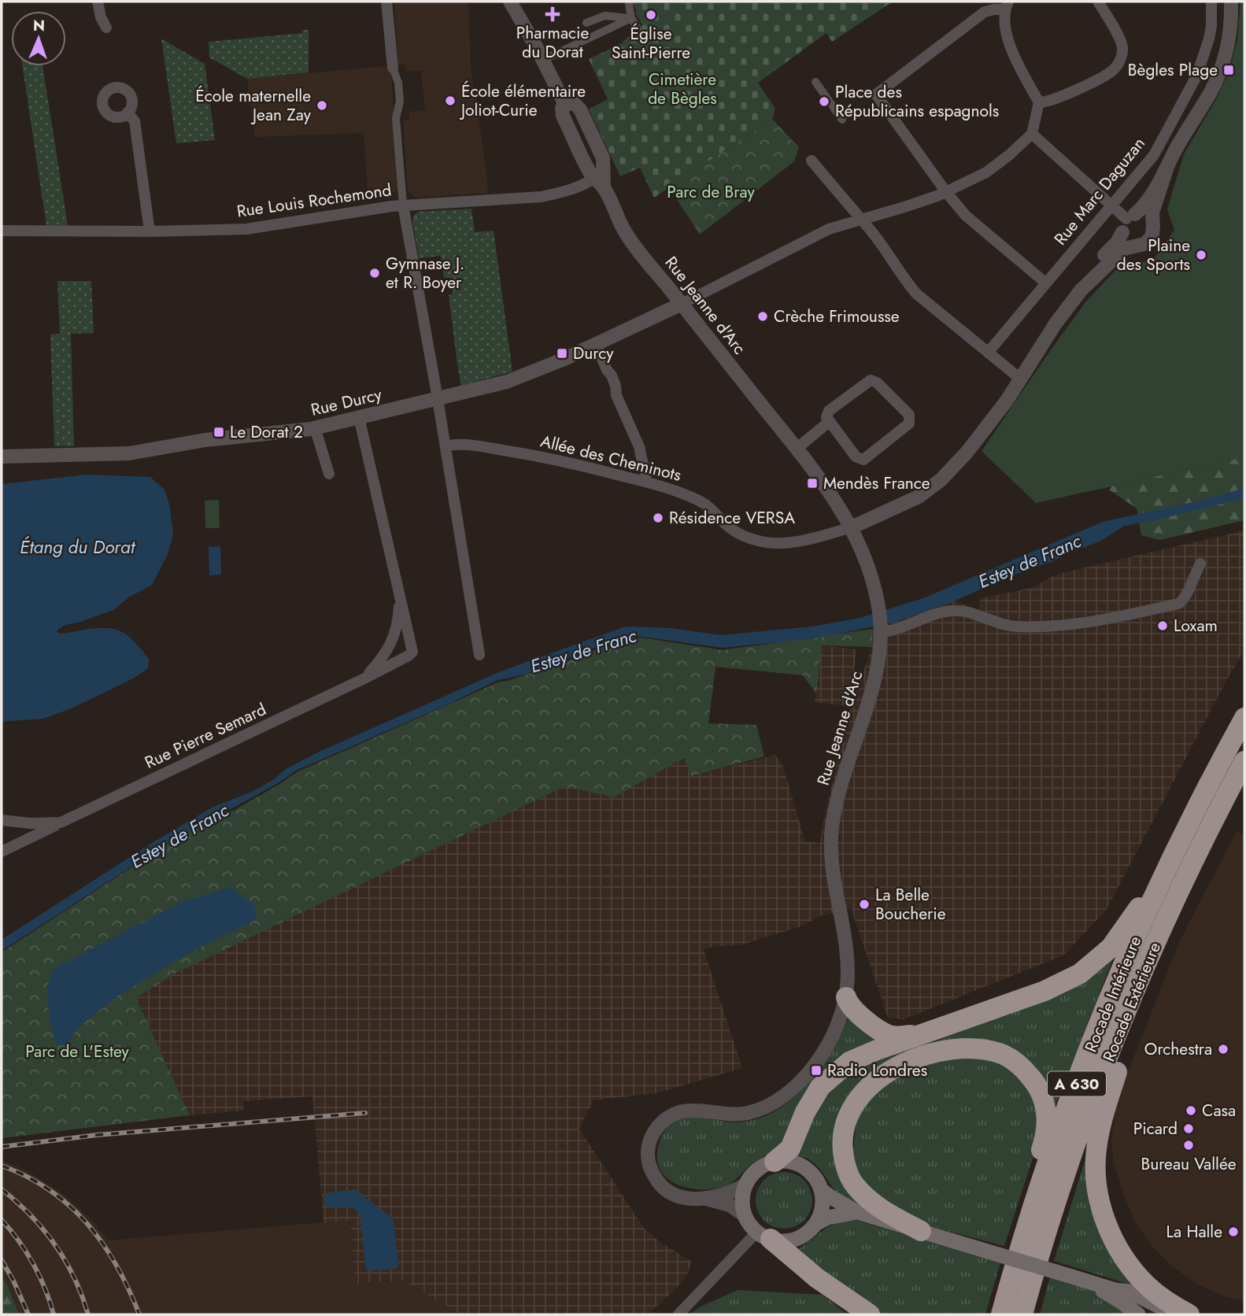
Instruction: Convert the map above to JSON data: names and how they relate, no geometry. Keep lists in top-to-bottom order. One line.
{"streets":{"highway":["Rocade Intérieure","Rocade Extérieure","A 630"],"street":["Rue Marc Daguzan","Rue Louis Rochemond","Rue Jeanne d'Arc","Rue Durcy","Allée des Cheminots","Rue Pierre Semard"]},"crossings":[["Rue Louis Rochemond","Rue Jeanne d'Arc"],["Rue Jeanne d'Arc","Rue Durcy"],["Rue Jeanne d'Arc","Allée des Cheminots"],["Rue Durcy","Rue Pierre Semard"],["Rocade Intérieure","Rocade Extérieure"]],"water":["Étang du Dorat","Estey de Franc"],"parks":["Cimetière de Bègles","Parc de Bray","Parc de L'Estey"],"places":{"health":["Pharmacie du Dorat"],"other":["Église Saint-Pierre","École élémentaire Joliot-Curie","Place des Républicains espagnols","École maternelle Jean Zay","Plaine des Sports","Gymnase J. et R. Boyer","Crèche Frimousse","Résidence VERSA","Loxam","La Belle Boucherie","Orchestra","Casa","Picard","Bureau Vallée","La Halle"],"transit":["Bègles Plage","Durcy","Le Dorat 2","Mendès France","Radio Londres"]},"north":"top"}
